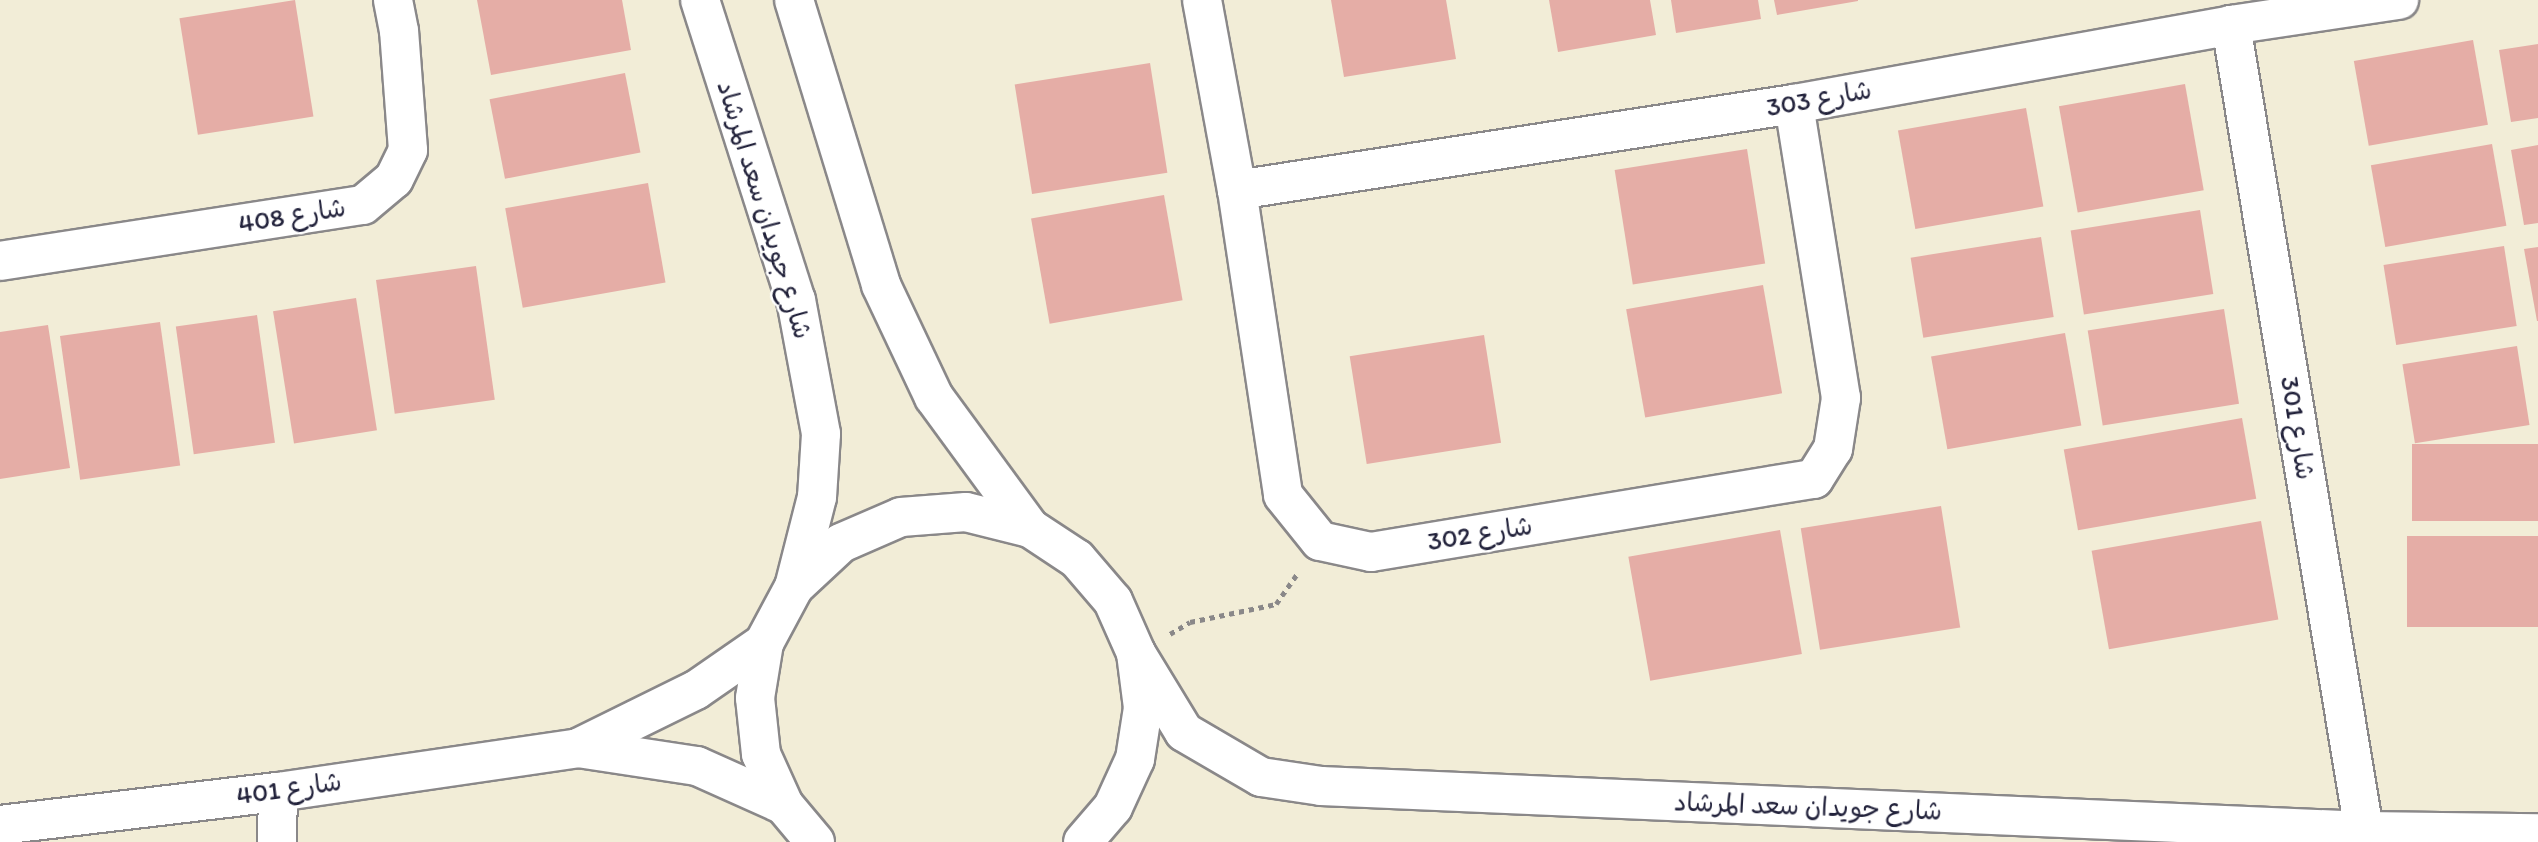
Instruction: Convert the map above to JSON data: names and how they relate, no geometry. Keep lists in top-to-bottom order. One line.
{"streets":{"street":["شارع 303","شارع جويدان سعد المرشاد","شارع 408","شارع 301","شارع 302","شارع 401"]},"crossings":[["شارع 303","شارع 301"],["شارع 303","شارع 302"],["شارع جويدان سعد المرشاد","شارع 301"]]}
